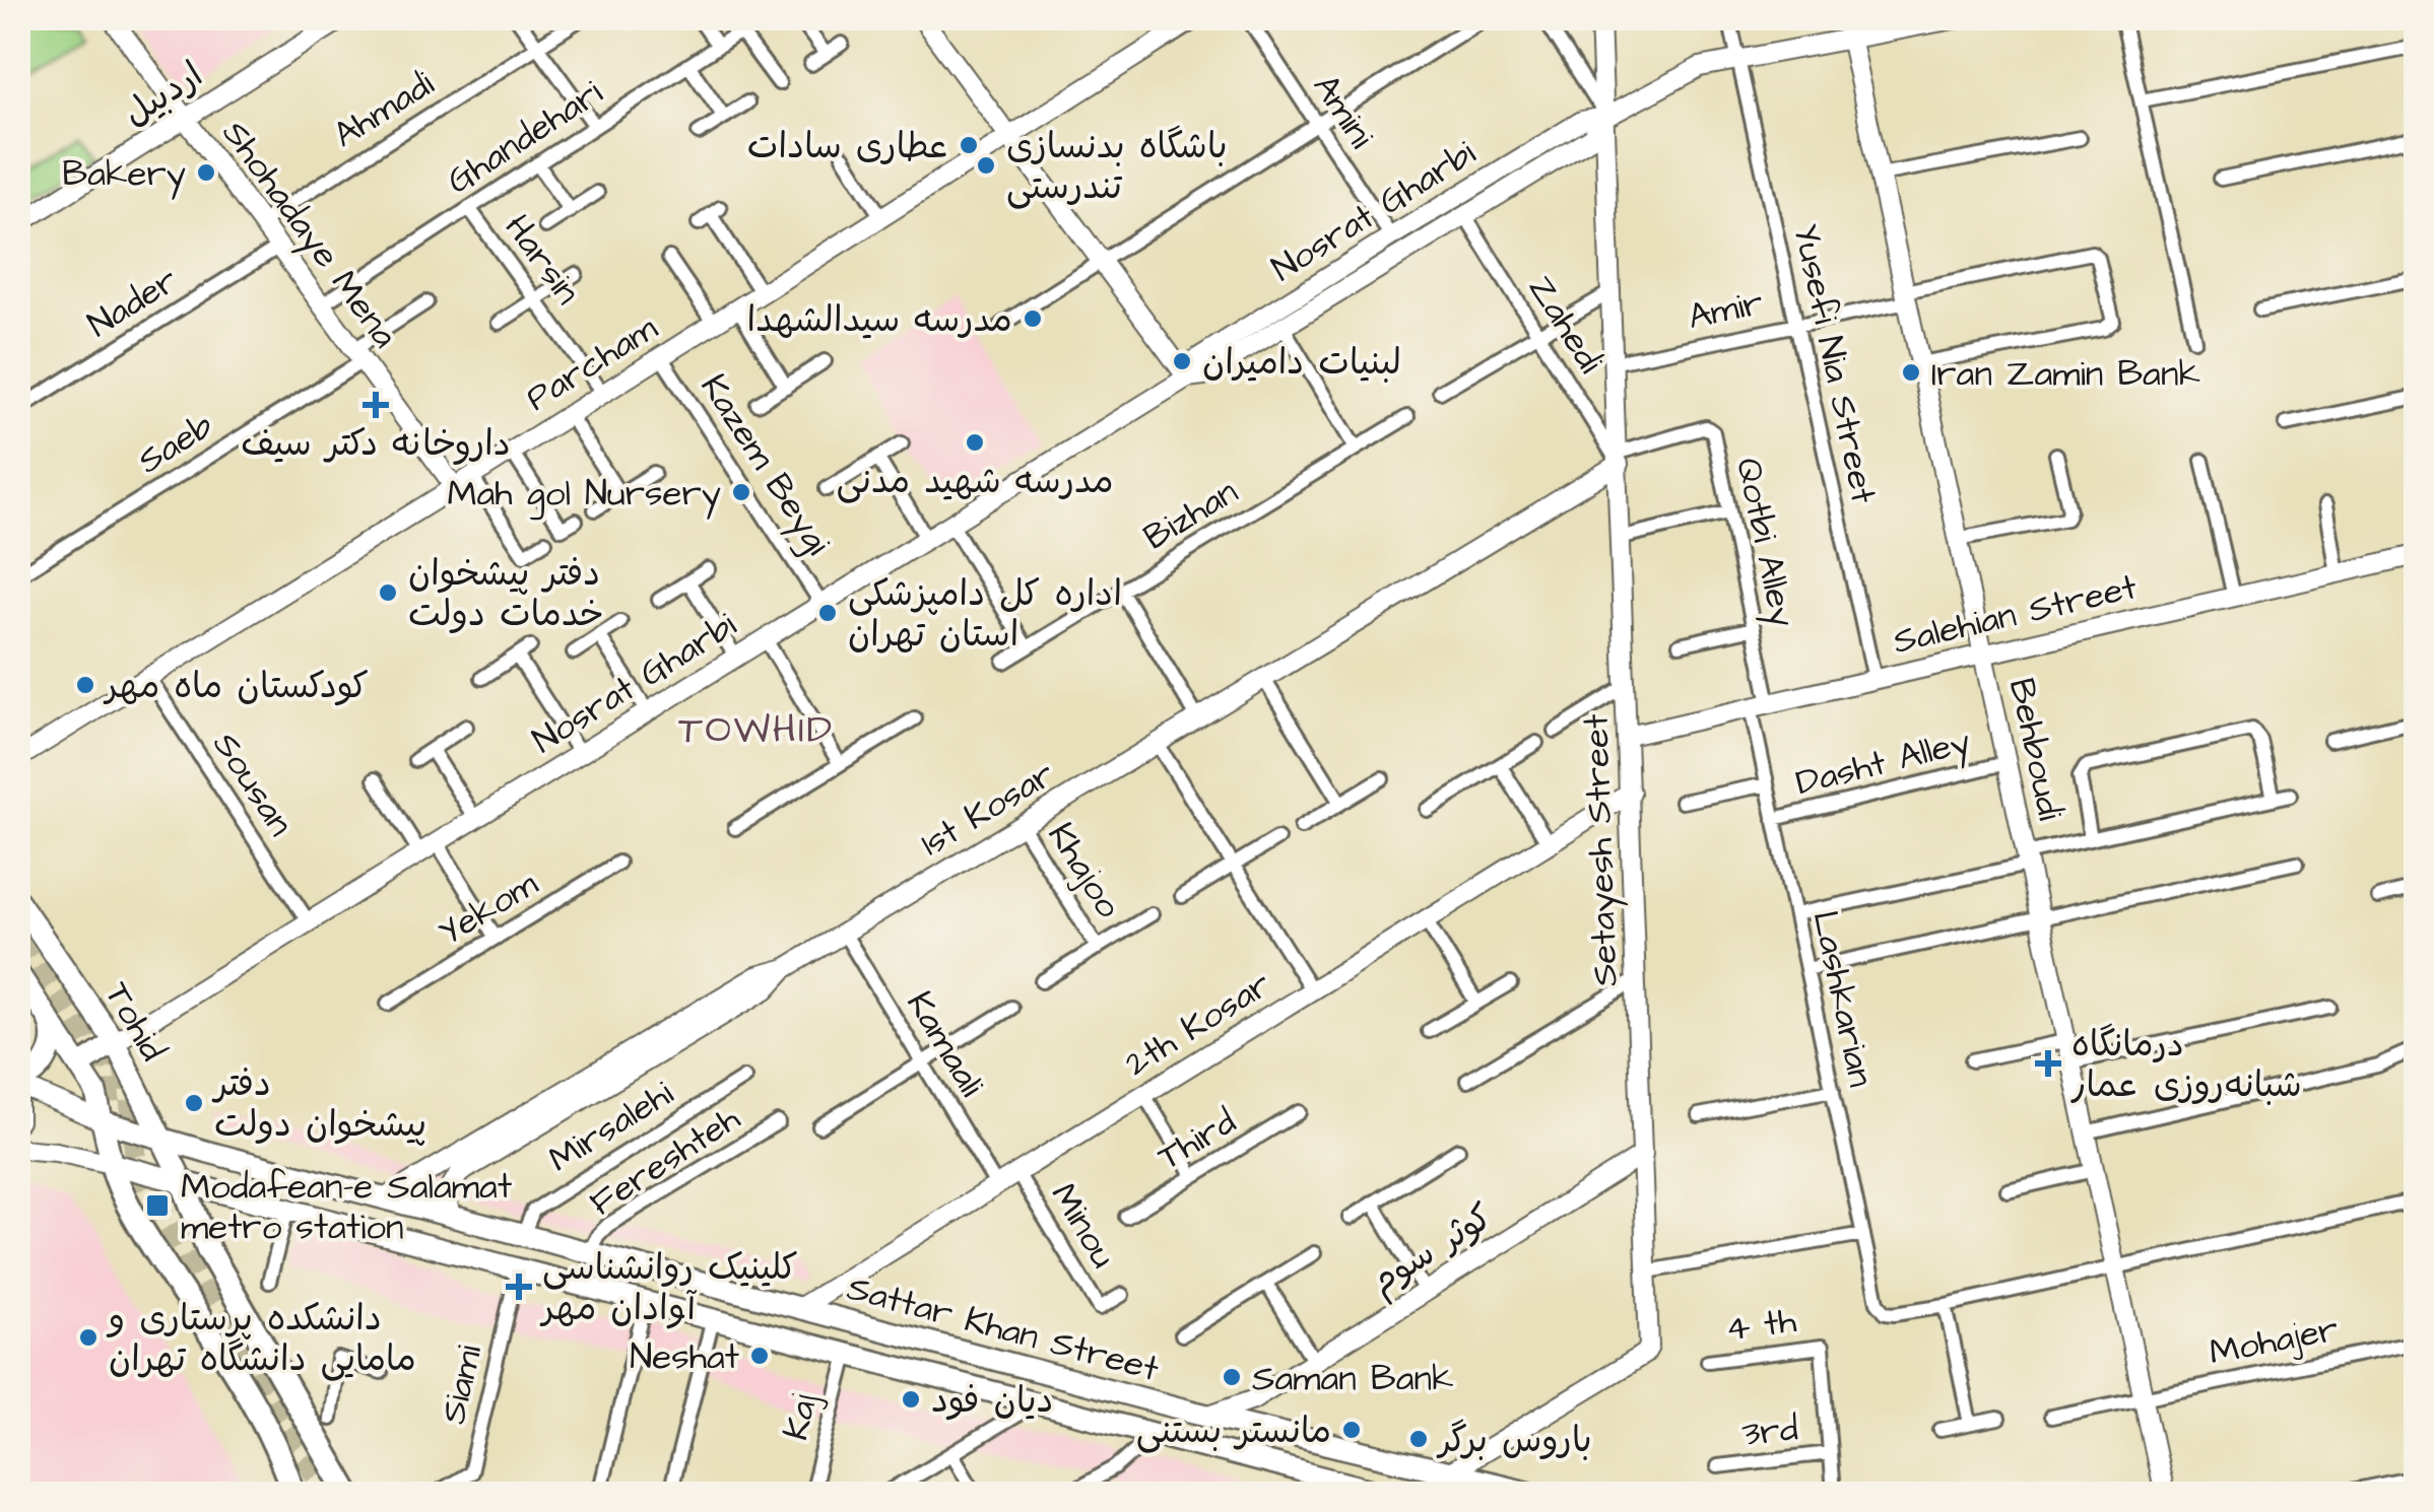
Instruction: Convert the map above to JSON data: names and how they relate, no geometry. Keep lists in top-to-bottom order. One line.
{"streets":{"main road":["Tohid","Sattar Khan Street"],"street":["اردبیل","Ahmadi","Amini","Ghandehari","Nosrat Gharbi","Shohadaye Mena","Harsin","Nader","Amir","Zahedi","Parcham","Yusefi Nia Street","Saeb","Kazem Beygi","Bizhan","Qotbi Alley","Salehian Street","Behboudi","Dasht Alley","Sousan","1st Kosar","Setayesh Street","Khajoo","Yekom","Lashkarian","2th Kosar","Kamaali","Mirsalehi","Third","Fereshteh","Minou","کوثر سوم","4 th","Mohajer","Siami","Kaj","3rd"]},"crossings":[["اردبیل","Shohadaye Mena"],["Ahmadi","Shohadaye Mena"],["Amini","Nosrat Gharbi"],["Ghandehari","Shohadaye Mena"],["Ghandehari","Harsin"],["Nosrat Gharbi","Zahedi"],["Nosrat Gharbi","Yusefi Nia Street"],["Nosrat Gharbi","Kazem Beygi"],["Nosrat Gharbi","Behboudi"],["Nosrat Gharbi","Sousan"],["Nosrat Gharbi","Setayesh Street"],["Nosrat Gharbi","Tohid"],["Shohadaye Mena","Nader"],["Shohadaye Mena","Parcham"],["Shohadaye Mena","Saeb"],["Harsin","Parcham"],["Amir","Yusefi Nia Street"],["Amir","Behboudi"],["Amir","Setayesh Street"],["Zahedi","Qotbi Alley"],["Zahedi","1st Kosar"],["Zahedi","Setayesh Street"],["Parcham","Kazem Beygi"],["Parcham","Sousan"],["Yusefi Nia Street","Salehian Street"],["Qotbi Alley","Salehian Street"],["Qotbi Alley","1st Kosar"],["Qotbi Alley","Setayesh Street"],["Qotbi Alley","Lashkarian"],["Salehian Street","Behboudi"],["Salehian Street","Setayesh Street"],["Salehian Street","Lashkarian"],["Behboudi","Dasht Alley"],["Behboudi","Mohajer"],["Dasht Alley","Lashkarian"],["1st Kosar","Setayesh Street"],["1st Kosar","Khajoo"],["1st Kosar","Kamaali"],["1st Kosar","Sattar Khan Street"],["Setayesh Street","2th Kosar"],["Setayesh Street","کوثر سوم"],["Setayesh Street","Sattar Khan Street"],["Tohid","Sattar Khan Street"],["2th Kosar","Kamaali"],["2th Kosar","Minou"],["2th Kosar","Sattar Khan Street"],["Mirsalehi","Sattar Khan Street"],["Fereshteh","Sattar Khan Street"],["کوثر سوم","Sattar Khan Street"],["4 th","3rd"],["Sattar Khan Street","Siami"],["Sattar Khan Street","Kaj"]],"districts":["TOWHID"],"places":{"other":["عطاری سادات","باشگاه بدنسازی تندرستی","Bakery","مدرسه سیدالشهدا","لبنیات دامیران","Iran Zamin Bank","مدرسه شهید مدنی","Mah gol Nursery","دفتر پیشخوان خدمات دولت","اداره کل دامپزشکی استان تهران","کودکستان ماه مهر","دفتر پیشخوان دولت","دانشکده پرستاری و مامایی دانشگاه تهران","Neshat","Saman Bank","دیان فود","مانستر بستنی","باروس برگر"],"health":["داروخانه دکتر سیف","درمانگاه شبانه‌روزی عمار","کلینیک روانشناسی آوادان مهر"],"transit":["Modafean-e Salamat metro station"]}}
